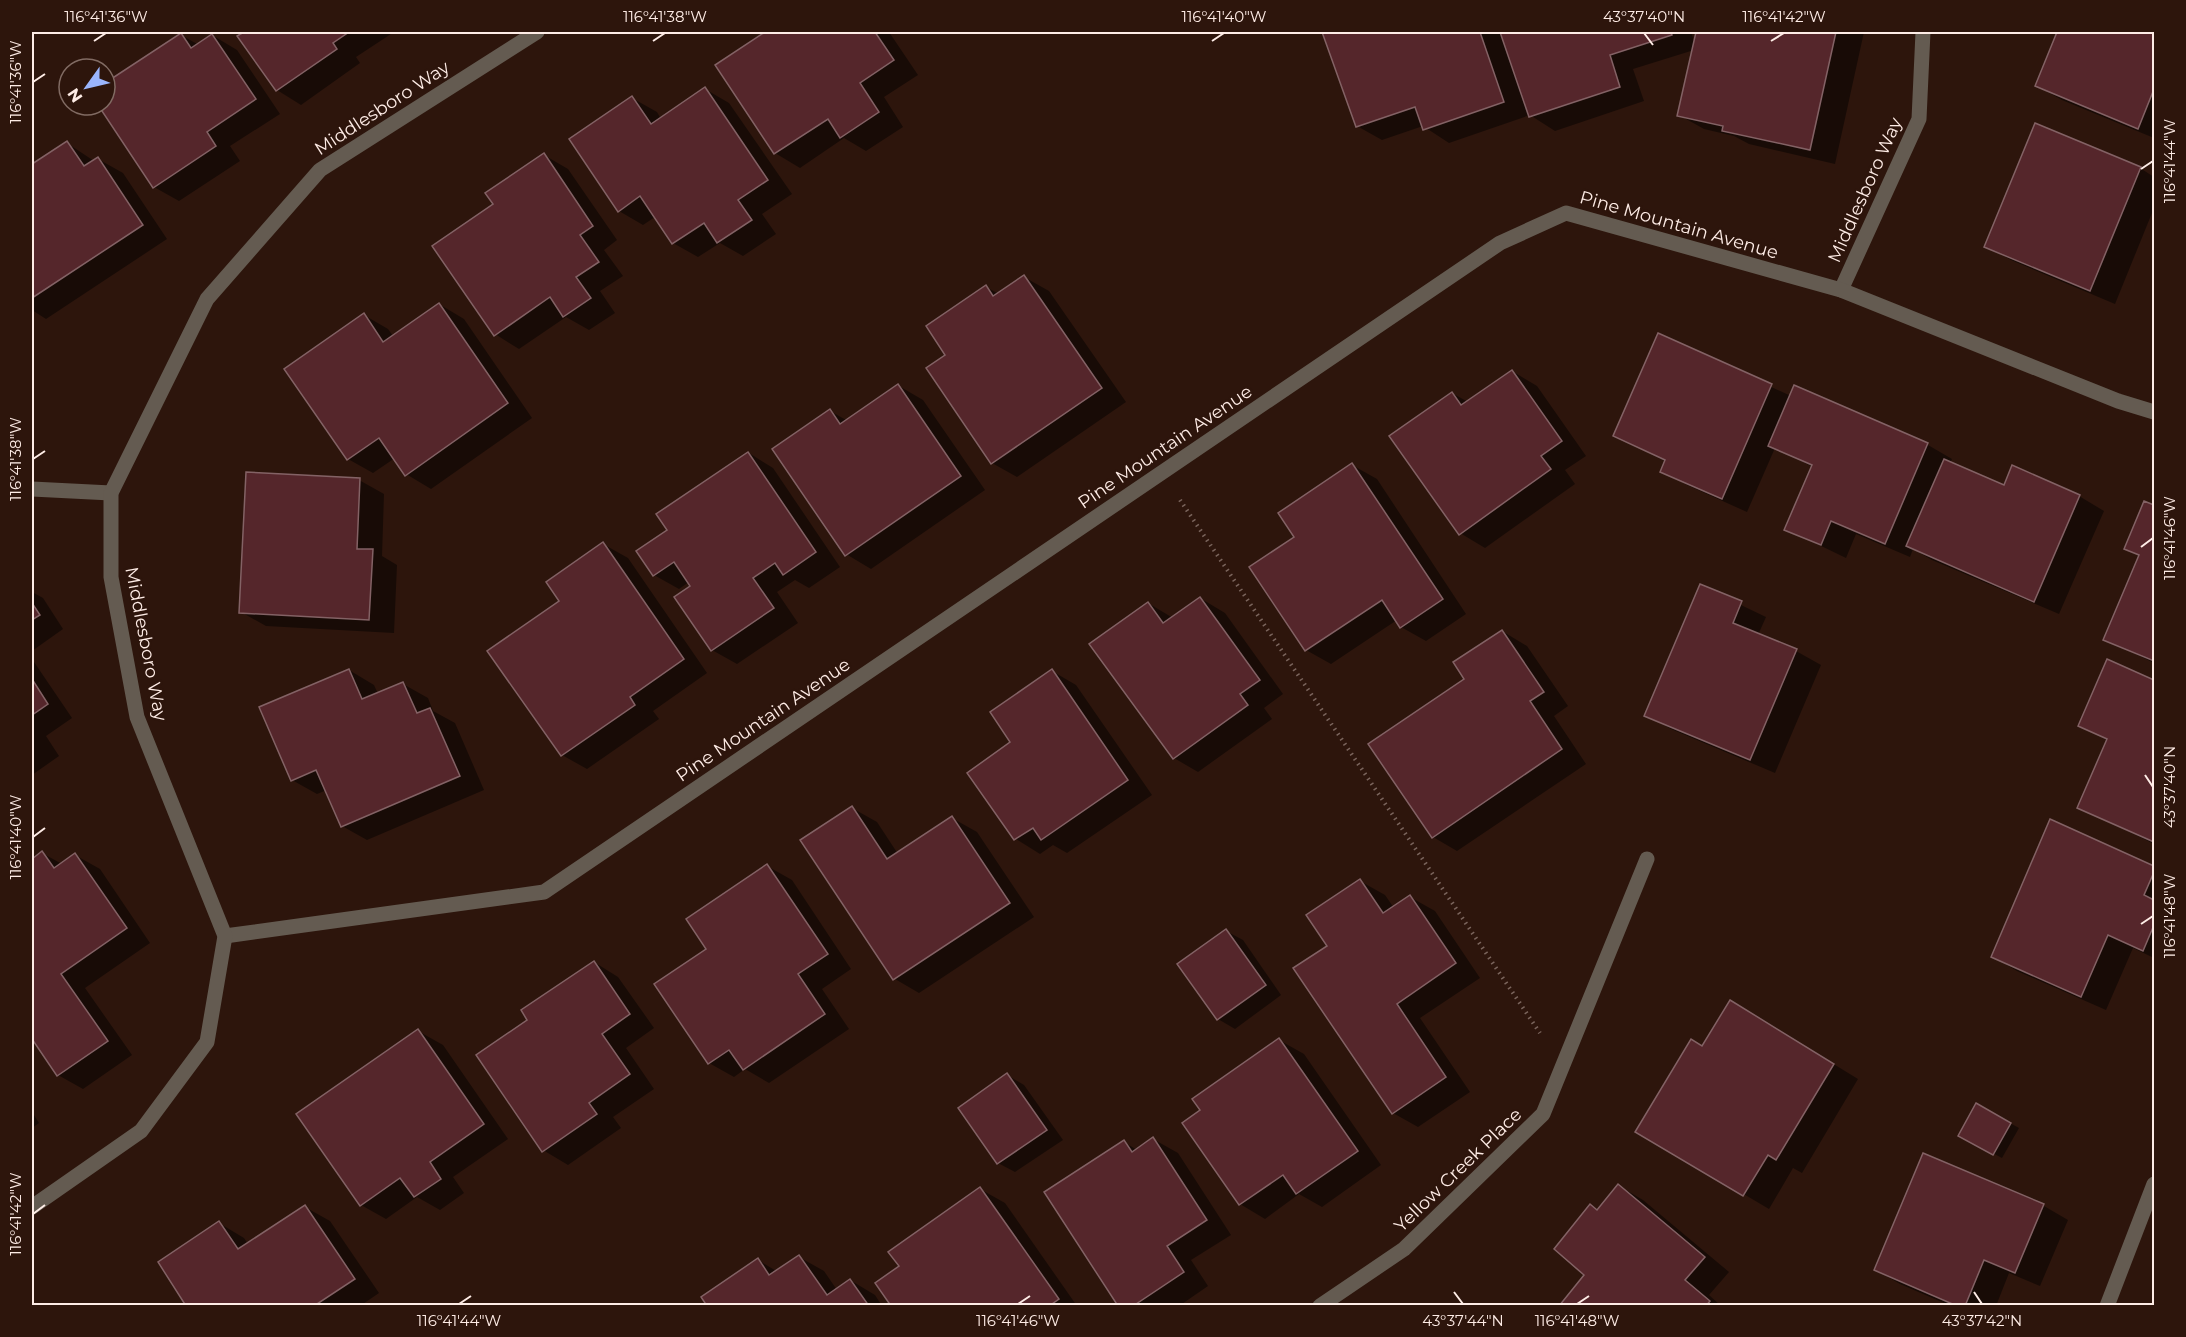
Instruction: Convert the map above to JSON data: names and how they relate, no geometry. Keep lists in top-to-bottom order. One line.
{"streets":{"street":["Middlesboro Way","Pine Mountain Avenue","Yellow Creek Place"]},"crossings":[["Middlesboro Way","Pine Mountain Avenue"]],"north":"bottom left","coordinates":["116°41'36\"W","116°41'38\"W","116°41'40\"W","43°37'40\"N","116°41'42\"W","116°41'44\"W","116°41'46\"W","116°41'48\"W","43°37'44\"N","43°37'42\"N"]}
